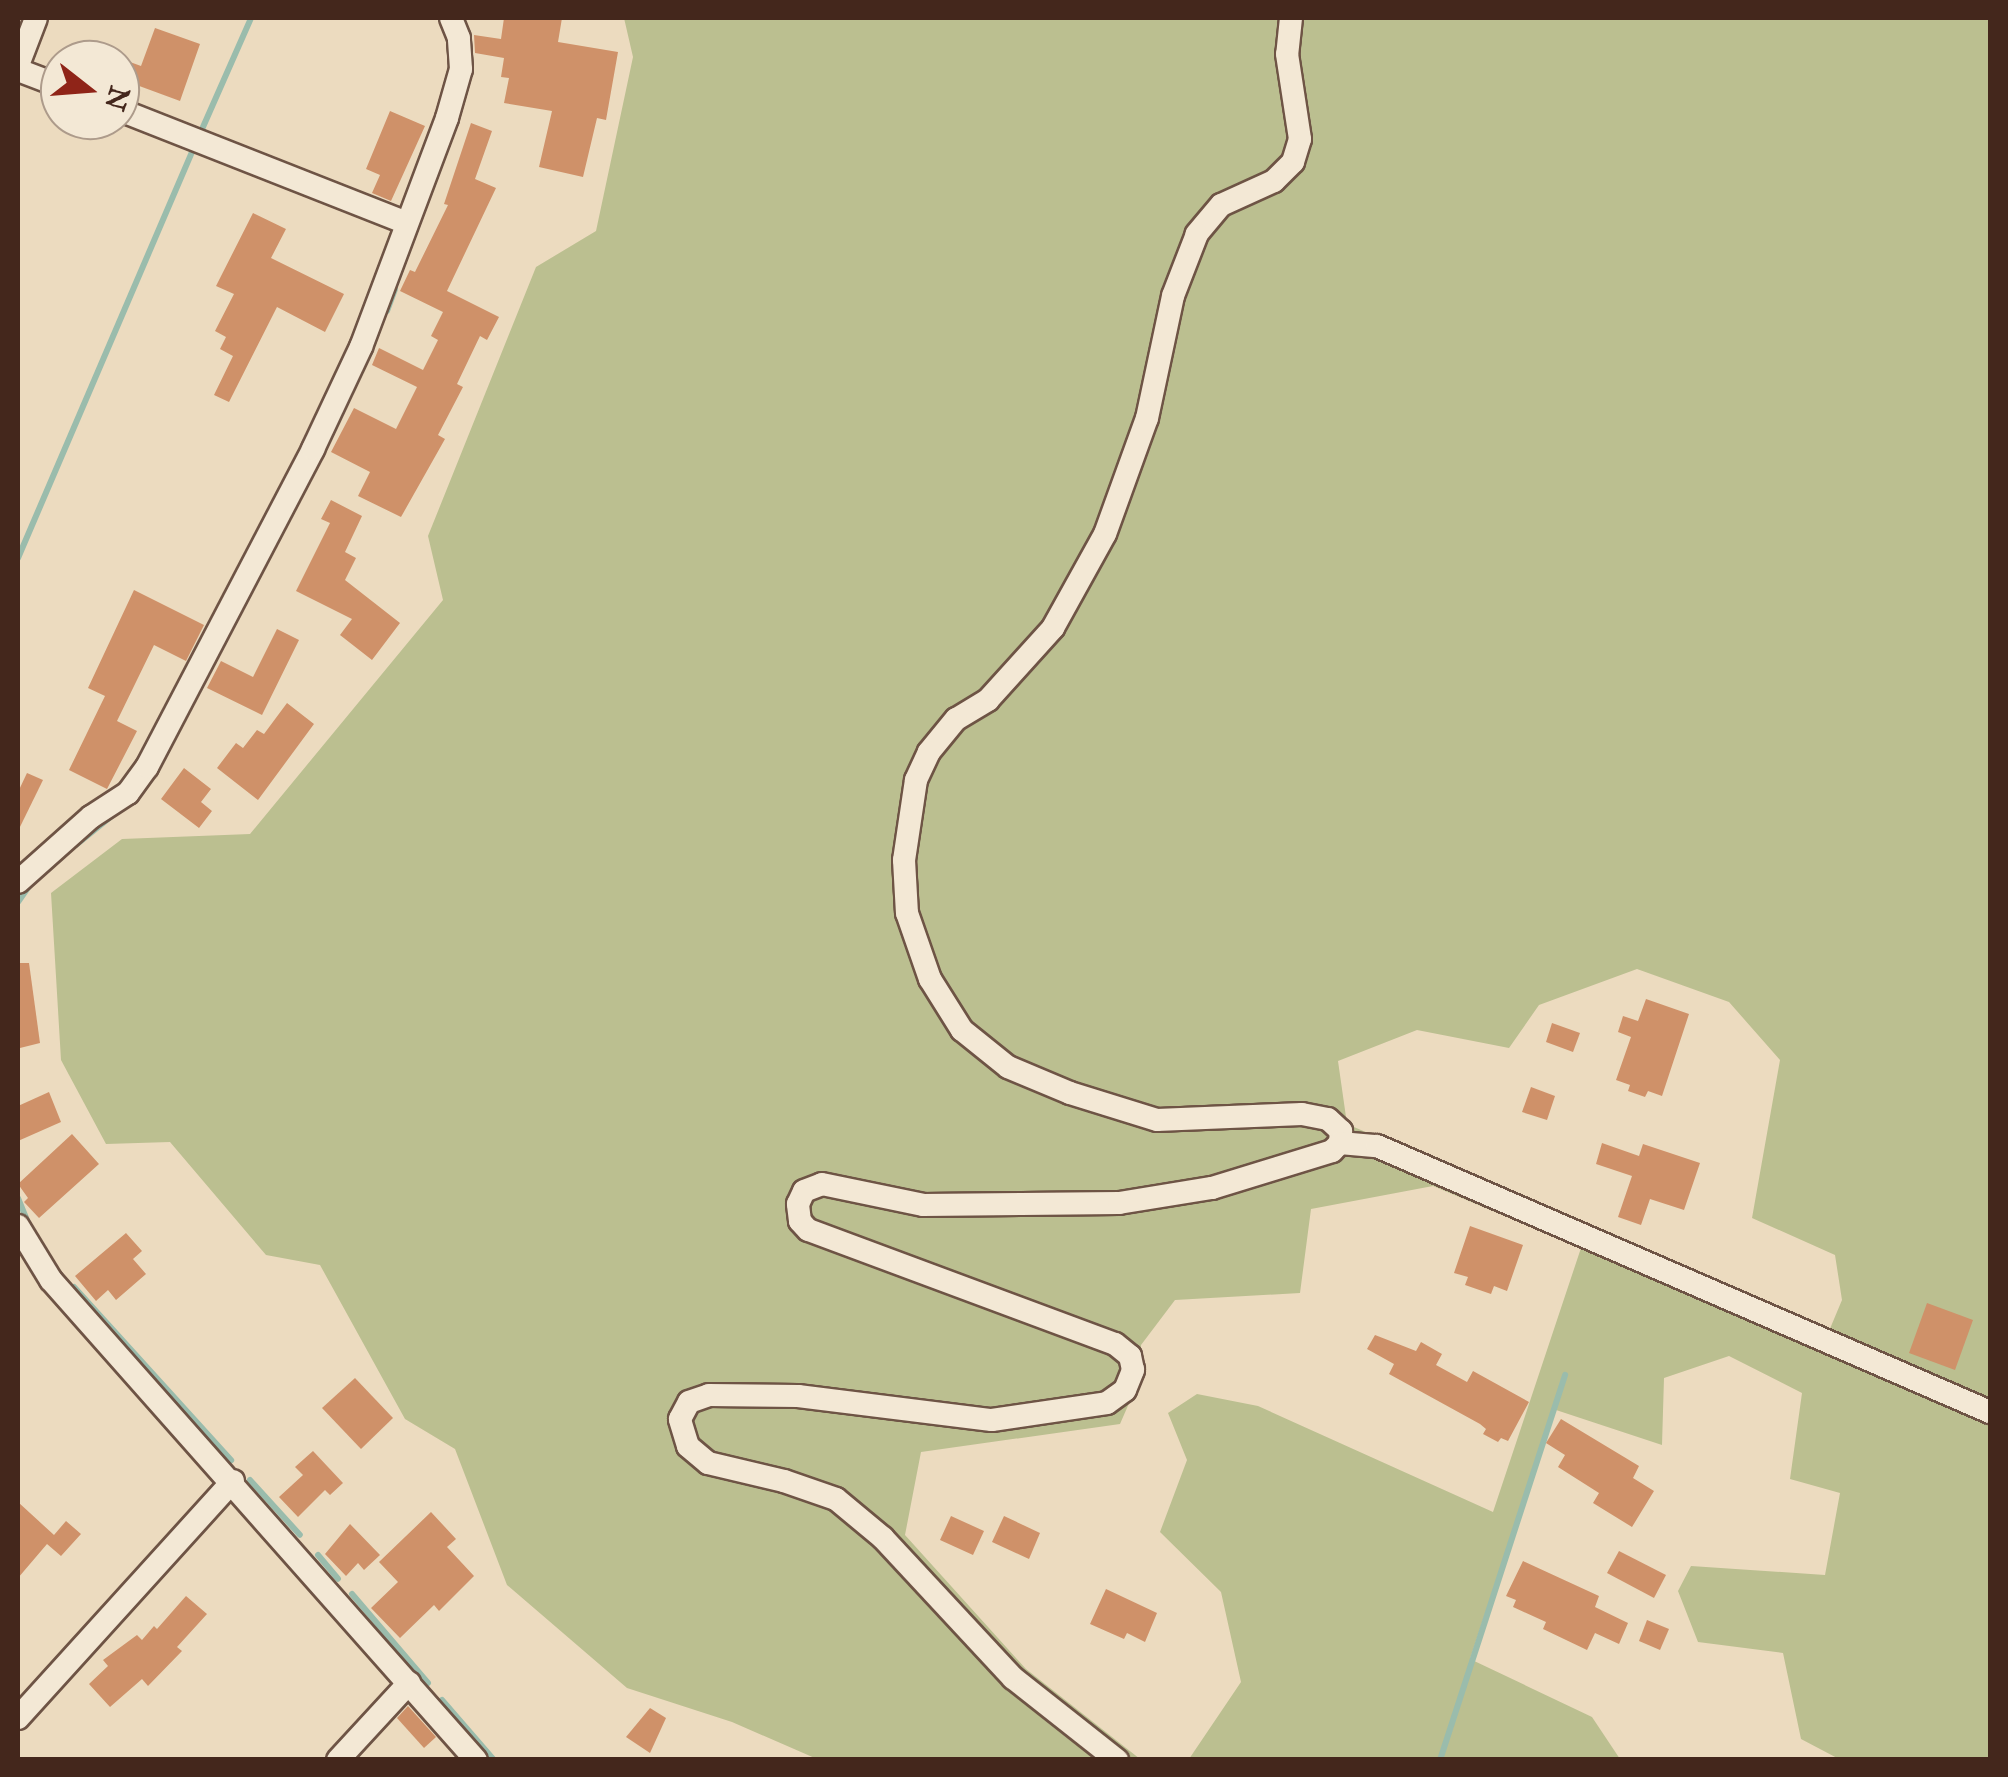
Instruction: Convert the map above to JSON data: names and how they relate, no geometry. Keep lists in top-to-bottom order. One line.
{"north":"right"}
